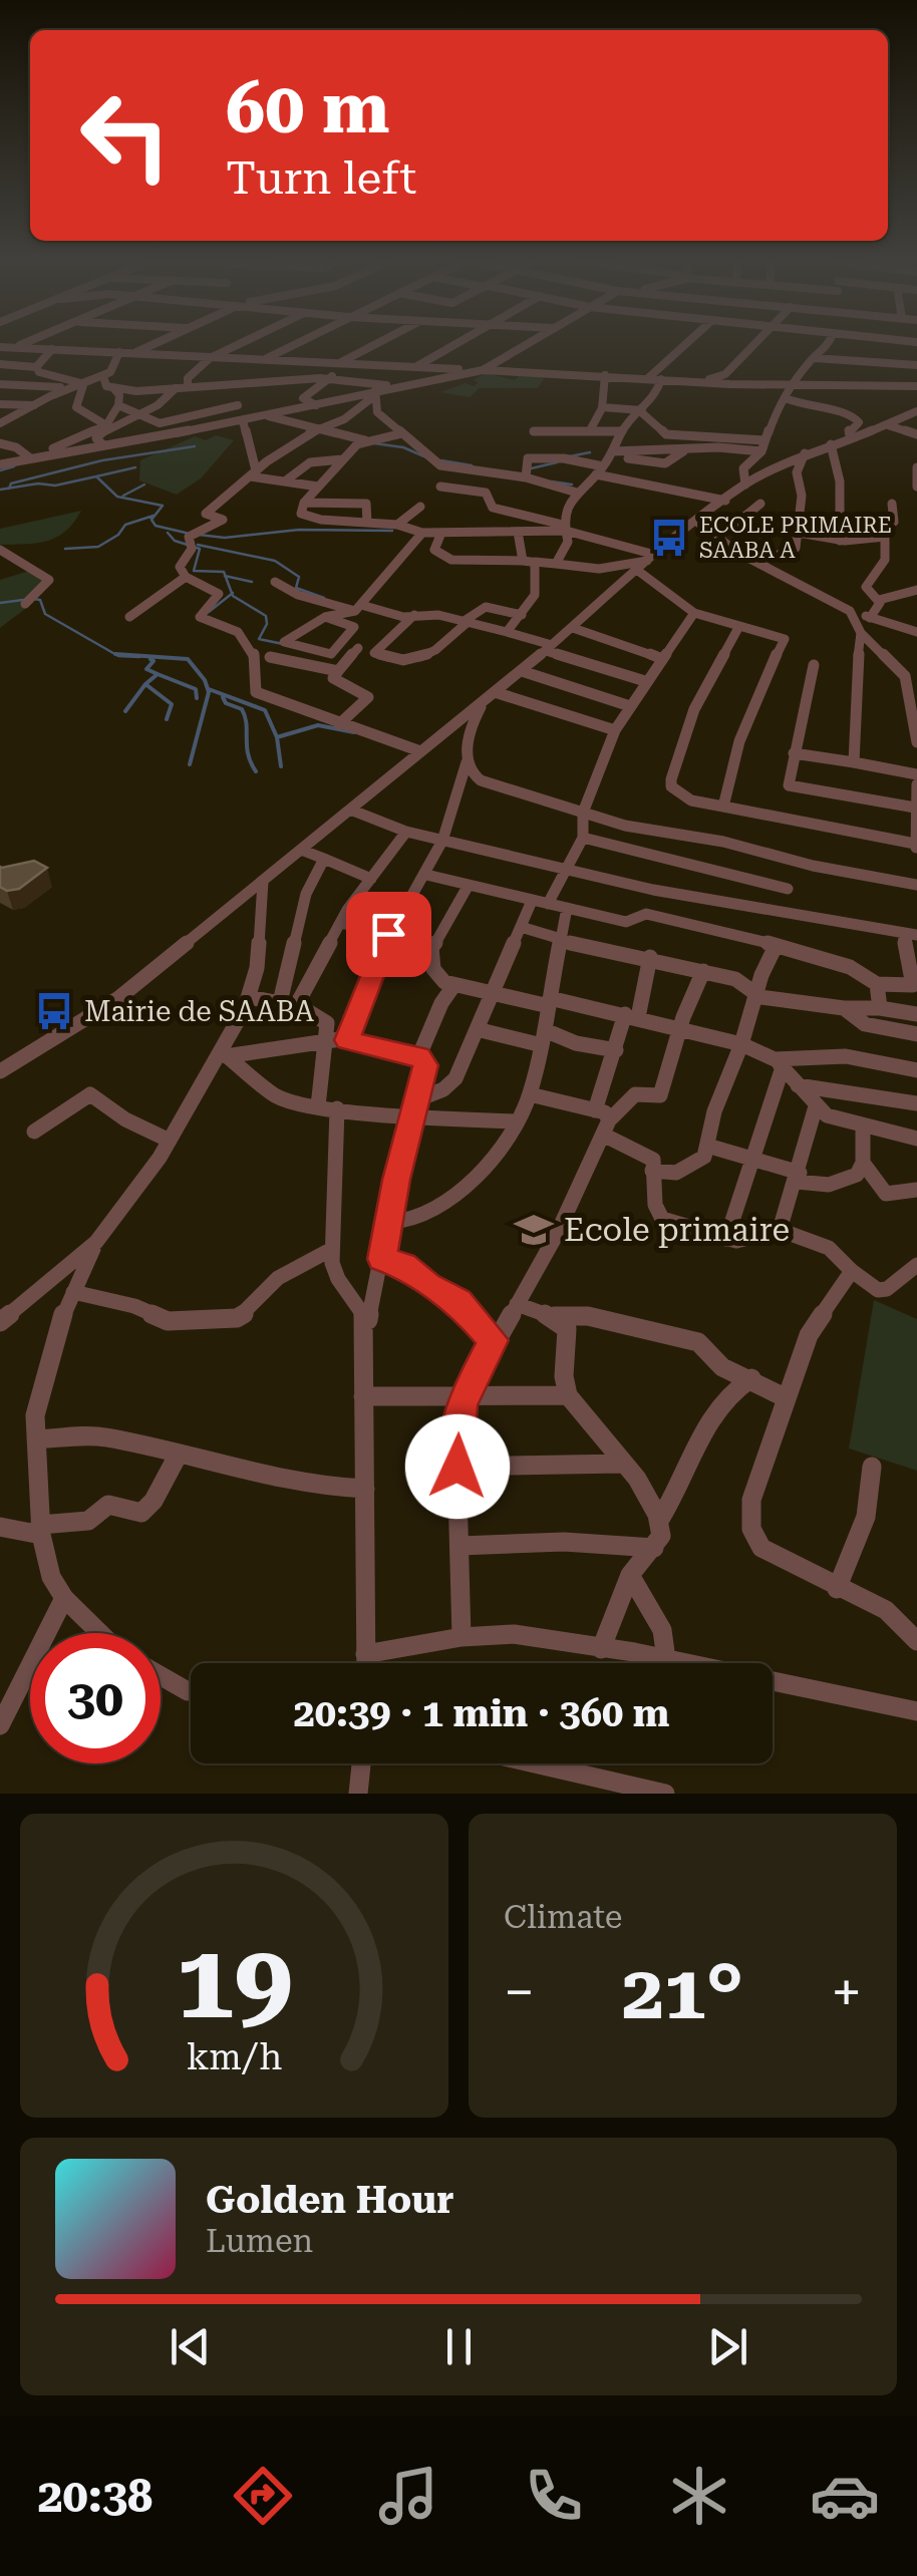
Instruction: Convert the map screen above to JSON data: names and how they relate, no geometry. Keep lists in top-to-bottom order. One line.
{"places":{"bus stop":["ECOLE PRIMAIRE SAABA A","Mairie de SAABA"],"school or university":["Ecole primaire"]},"page":{"turn":["60 m","Turn left"],"limit":"30","trip":"20:39 · 1 min · 360 m","tile":"Climate","heat":["−","21°","+"],"song":["Golden Hour","Lumen"],"tabs":"20:38","gauge":["19","km/h"]}}
